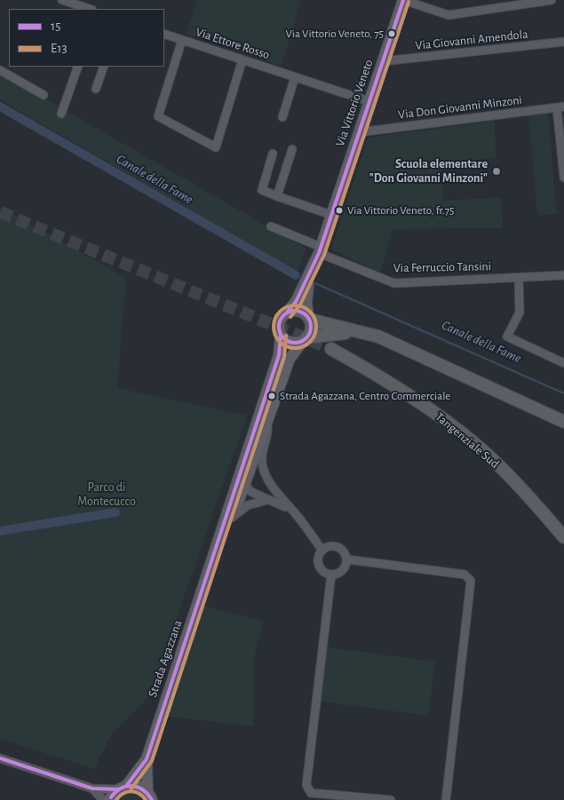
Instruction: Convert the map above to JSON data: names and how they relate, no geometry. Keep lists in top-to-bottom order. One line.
{"streets":{"main road":["Via Vittorio Veneto","Tangenziale Sud","Strada Agazzana"],"street":["Via Giovanni Amendola","Via Ettore Rosso","Via Don Giovanni Minzoni","Via Ferruccio Tansini"]},"crossings":[["Via Giovanni Amendola","Via Vittorio Veneto"],["Via Ettore Rosso","Via Vittorio Veneto"],["Via Vittorio Veneto","Via Don Giovanni Minzoni"],["Via Vittorio Veneto","Via Ferruccio Tansini"]],"water":["Canale della Fame"],"parks":["Parco di Montecucco"],"places":["Via Vittorio Veneto, 75","Scuola elementare \"Don Giovanni Minzoni\"","Via Vittorio Veneto, fr.75","Strada Agazzana, Centro Commerciale"],"lines":["transit line 15","transit line E13"],"legend":["15","E13"]}
